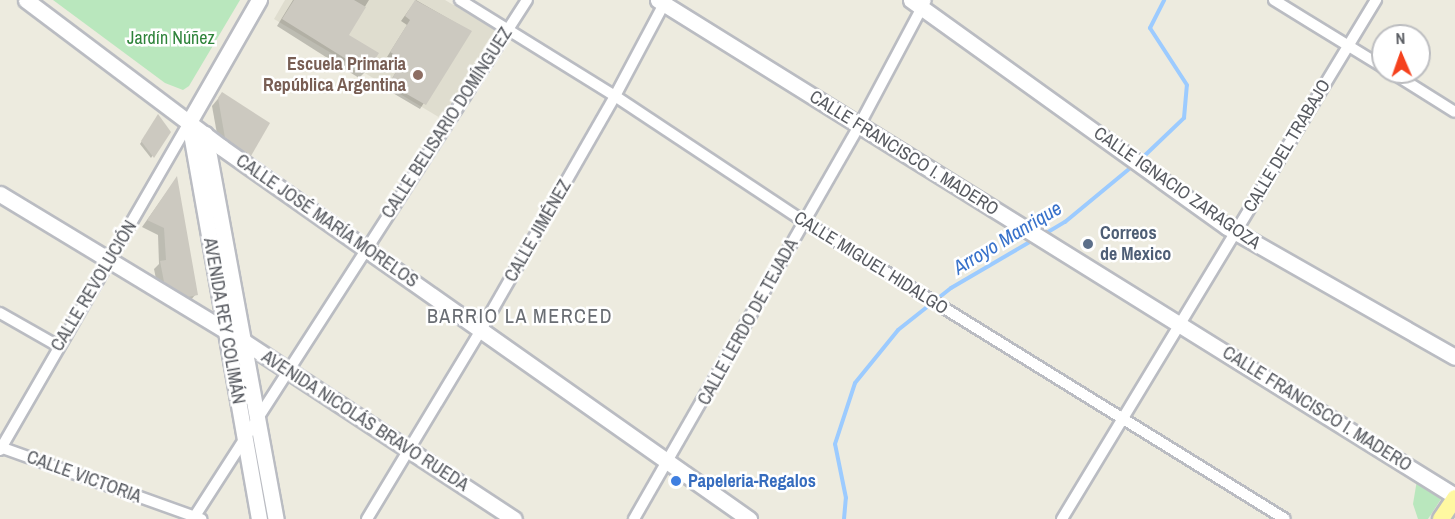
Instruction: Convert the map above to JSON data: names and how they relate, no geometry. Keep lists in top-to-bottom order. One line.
{"streets":{"street":["CALLE BELISARIO DOMÍNGUEZ","CALLE DEL TRABAJO","CALLE FRANCISCO I. MADERO","CALLE IGNACIO ZARAGOZA","CALLE JOSÉ MARÍA MORELOS","CALLE JIMÉNEZ","CALLE MIGUEL HIDALGO","CALLE REVOLUCIÓN","AVENIDA REY COLIMÁN","CALLE LERDO DE TEJADA","AVENIDA NICOLÁS BRAVO RUEDA","CALLE VICTORIA"]},"crossings":[["CALLE BELISARIO DOMÍNGUEZ","CALLE JOSÉ MARÍA MORELOS"],["CALLE BELISARIO DOMÍNGUEZ","CALLE MIGUEL HIDALGO"],["CALLE BELISARIO DOMÍNGUEZ","AVENIDA REY COLIMÁN"],["CALLE BELISARIO DOMÍNGUEZ","AVENIDA NICOLÁS BRAVO RUEDA"],["CALLE BELISARIO DOMÍNGUEZ","CALLE VICTORIA"],["CALLE DEL TRABAJO","CALLE FRANCISCO I. MADERO"],["CALLE DEL TRABAJO","CALLE IGNACIO ZARAGOZA"],["CALLE DEL TRABAJO","CALLE MIGUEL HIDALGO"],["CALLE FRANCISCO I. MADERO","CALLE JIMÉNEZ"],["CALLE FRANCISCO I. MADERO","CALLE LERDO DE TEJADA"],["CALLE IGNACIO ZARAGOZA","CALLE LERDO DE TEJADA"],["CALLE JOSÉ MARÍA MORELOS","CALLE JIMÉNEZ"],["CALLE JOSÉ MARÍA MORELOS","CALLE REVOLUCIÓN"],["CALLE JOSÉ MARÍA MORELOS","AVENIDA REY COLIMÁN"],["CALLE JOSÉ MARÍA MORELOS","CALLE LERDO DE TEJADA"],["CALLE JIMÉNEZ","CALLE MIGUEL HIDALGO"],["CALLE JIMÉNEZ","AVENIDA NICOLÁS BRAVO RUEDA"],["CALLE MIGUEL HIDALGO","CALLE LERDO DE TEJADA"],["CALLE REVOLUCIÓN","AVENIDA REY COLIMÁN"],["CALLE REVOLUCIÓN","AVENIDA NICOLÁS BRAVO RUEDA"],["CALLE REVOLUCIÓN","CALLE VICTORIA"],["AVENIDA REY COLIMÁN","AVENIDA NICOLÁS BRAVO RUEDA"]],"districts":["BARRIO LA MERCED"],"water":["Arroyo Manrique"],"parks":["Jardín Núñez"],"places":["Escuela Primaria República Argentina","Correos de Mexico","Papeleria-Regalos"],"north":"top"}
